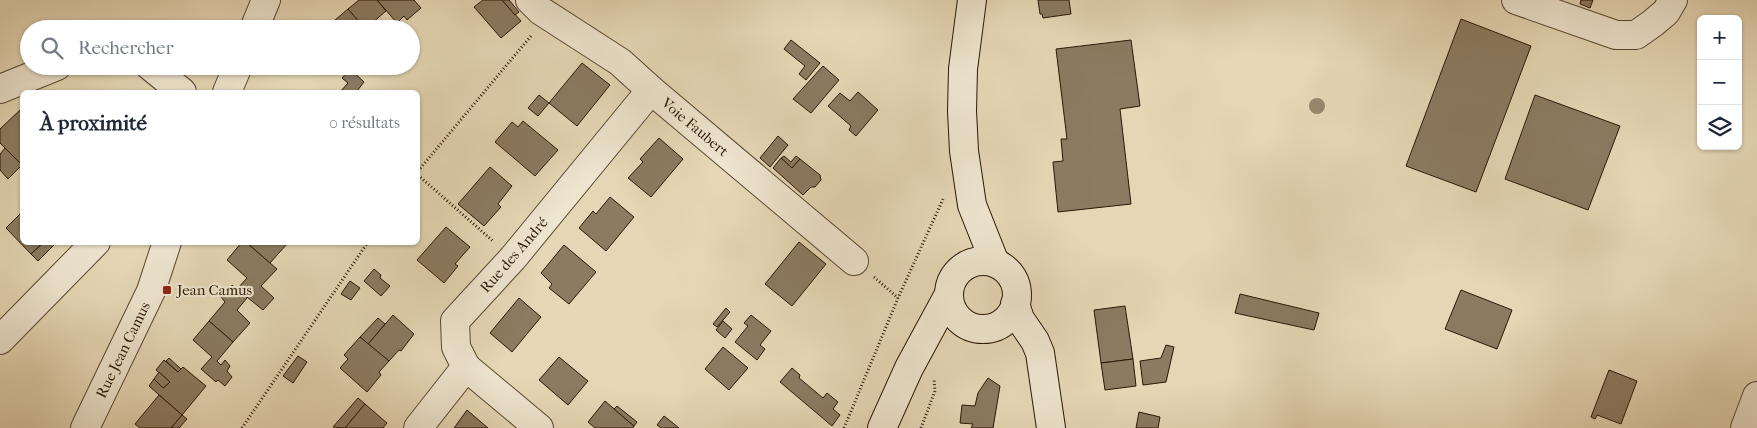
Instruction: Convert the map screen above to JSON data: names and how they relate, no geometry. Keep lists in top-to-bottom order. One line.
{"streets":{"street":["Voie Faubert","Rue des André","Rue Jean Camus"]},"crossings":[["Voie Faubert","Rue des André"]],"places":{"transit":["Jean Camus"]},"page":{"map_buttons":["+","−"],"search":"Rechercher","heading":["À proximité","0 résultats"]}}
